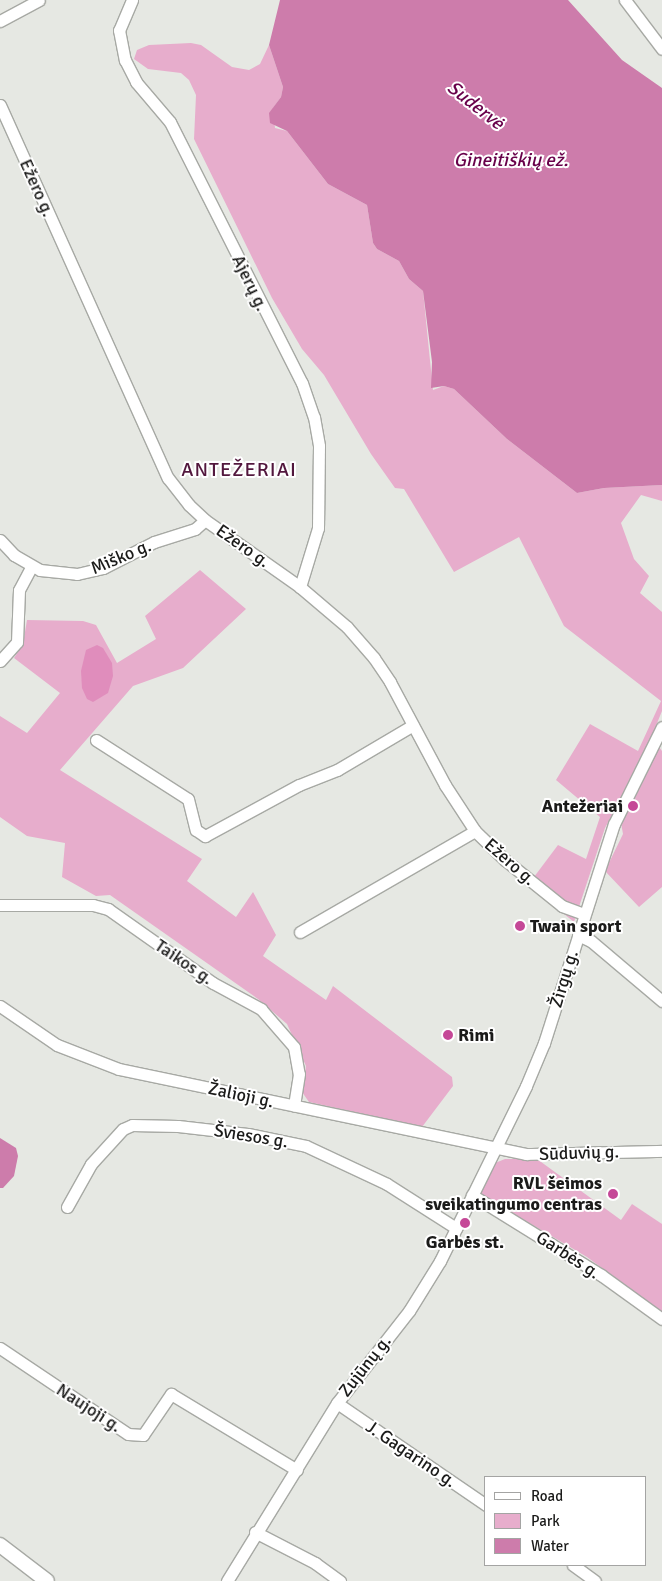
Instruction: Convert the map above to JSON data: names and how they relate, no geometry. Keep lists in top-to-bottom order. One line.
{"streets":{"street":["Ežero g.","Ajerų g.","Miško g.","Taikos g.","Žirgų g.","Žalioji g.","Šviesos g.","Sūduvių g.","Garbės g.","Zujūnų g.","Naujoji g.","J. Gagarino g."]},"crossings":[["Ežero g.","Ajerų g."],["Ežero g.","Miško g."],["Ežero g.","Žirgų g."],["Taikos g.","Žalioji g."],["Žirgų g.","Žalioji g."],["Žirgų g.","Sūduvių g."],["Žirgų g.","Zujūnų g."],["Žalioji g.","Sūduvių g."],["Žalioji g.","Zujūnų g."],["Šviesos g.","Zujūnų g."],["Sūduvių g.","Zujūnų g."],["Garbės g.","Zujūnų g."],["Zujūnų g.","Naujoji g."],["Zujūnų g.","J. Gagarino g."]],"districts":["ANTEŽERIAI"],"water":["Sudervė","Gineitiškių ež."],"places":["Antežeriai","Twain sport","Rimi","RVL šeimos sveikatingumo centras","Garbės st."],"legend":["Road","Park","Water"]}
